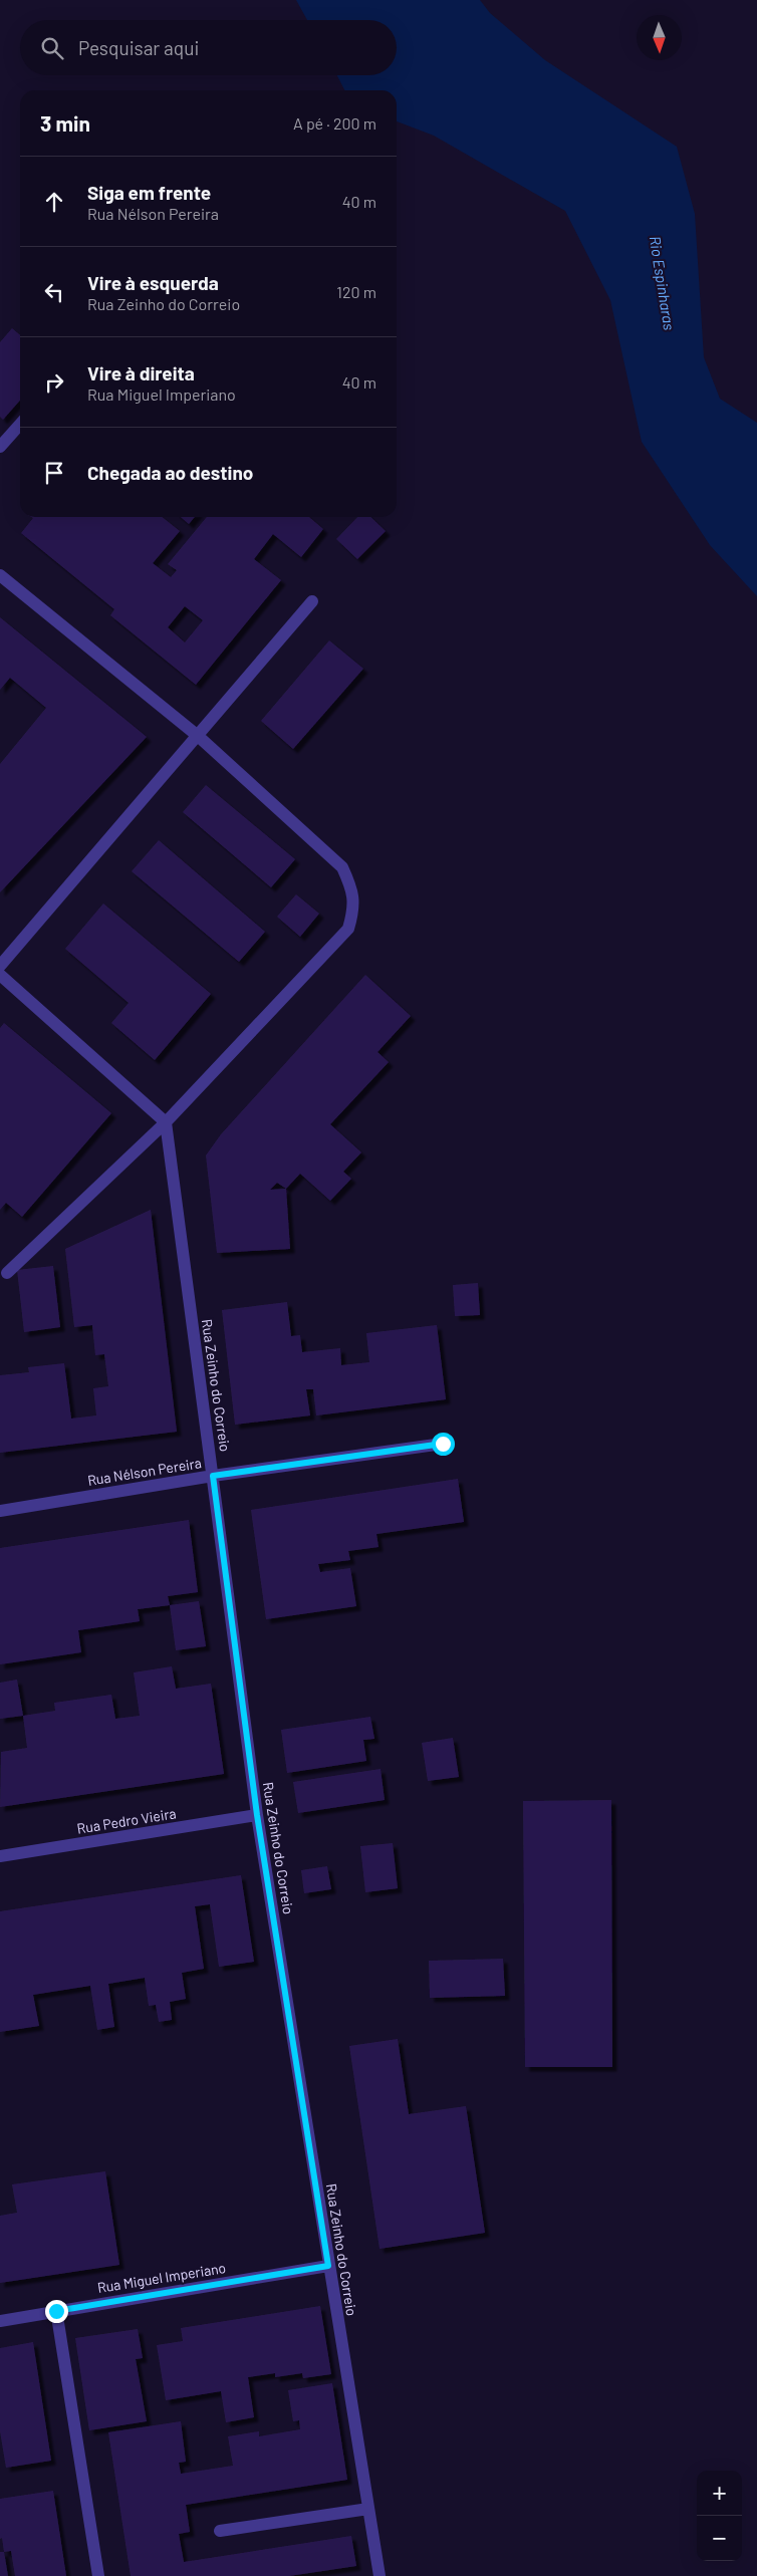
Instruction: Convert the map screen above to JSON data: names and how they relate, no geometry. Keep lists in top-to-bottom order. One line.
{"streets":{"street":["Rua Zeinho do Correio","Rua Nélson Pereira","Rua Pedro Vieira","Rua Miguel Imperiano"]},"crossings":[["Rua Zeinho do Correio","Rua Nélson Pereira"],["Rua Zeinho do Correio","Rua Pedro Vieira"],["Rua Zeinho do Correio","Rua Miguel Imperiano"]],"water":["Rio Espinharas"],"north":"bottom","page":{"search":"Pesquisar aqui","heading":["3 min","A pé · 200 m"],"list":[["Siga em frente","Rua Nélson Pereira","40 m"],["Vire à esquerda","Rua Zeinho do Correio","120 m"],["Vire à direita","Rua Miguel Imperiano","40 m"],"Chegada ao destino"],"map_buttons":["+","−"]}}
